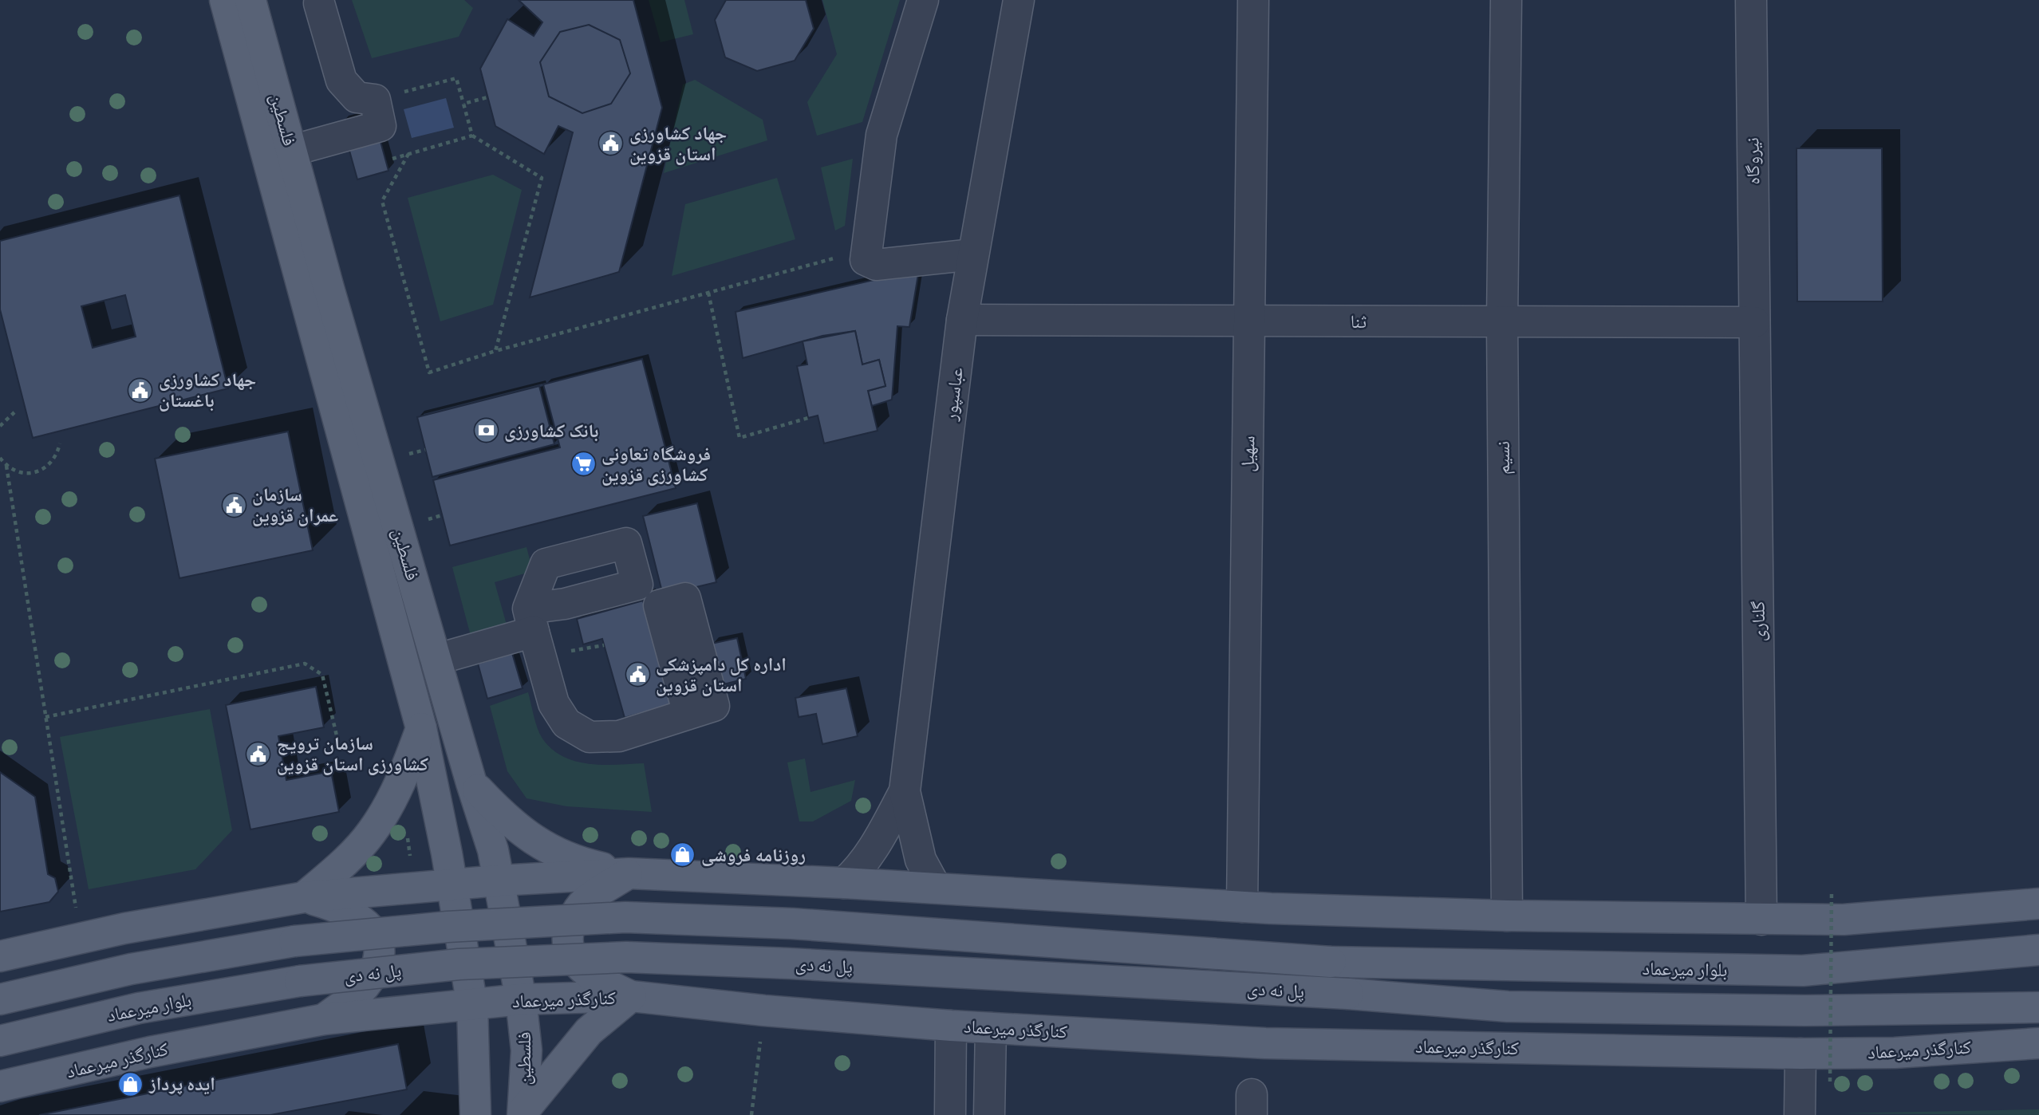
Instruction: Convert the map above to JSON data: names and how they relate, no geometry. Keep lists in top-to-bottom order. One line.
{"streets":{"main road":["فلسطین","پل نه دی","بلوار میرعماد","کنارگذر میرعماد"],"street":["نیروگاه","ثنا","عباسپور","سهیل","نسیم","گلناری"]},"crossings":[["فلسطین","کنارگذر میرعماد"],["نیروگاه","ثنا"],["نیروگاه","گلناری"],["ثنا","عباسپور"],["ثنا","سهیل"],["ثنا","نسیم"],["ثنا","گلناری"],["پل نه دی","بلوار میرعماد"]],"places":{"public building":["جهاد کشاورزی استان قزوین","جهاد کشاورزی باغستان","سازمان عمران قزوین","اداره کل دامپزشکی استان قزوین","سازمان ترویج کشاورزی استان قزوین"],"bank":["بانک کشاورزی"],"supermarket":["فروشگاه تعاونی کشاورزی قزوین"],"shop":["روزنامه فروشی","ایده پرداز"]}}
